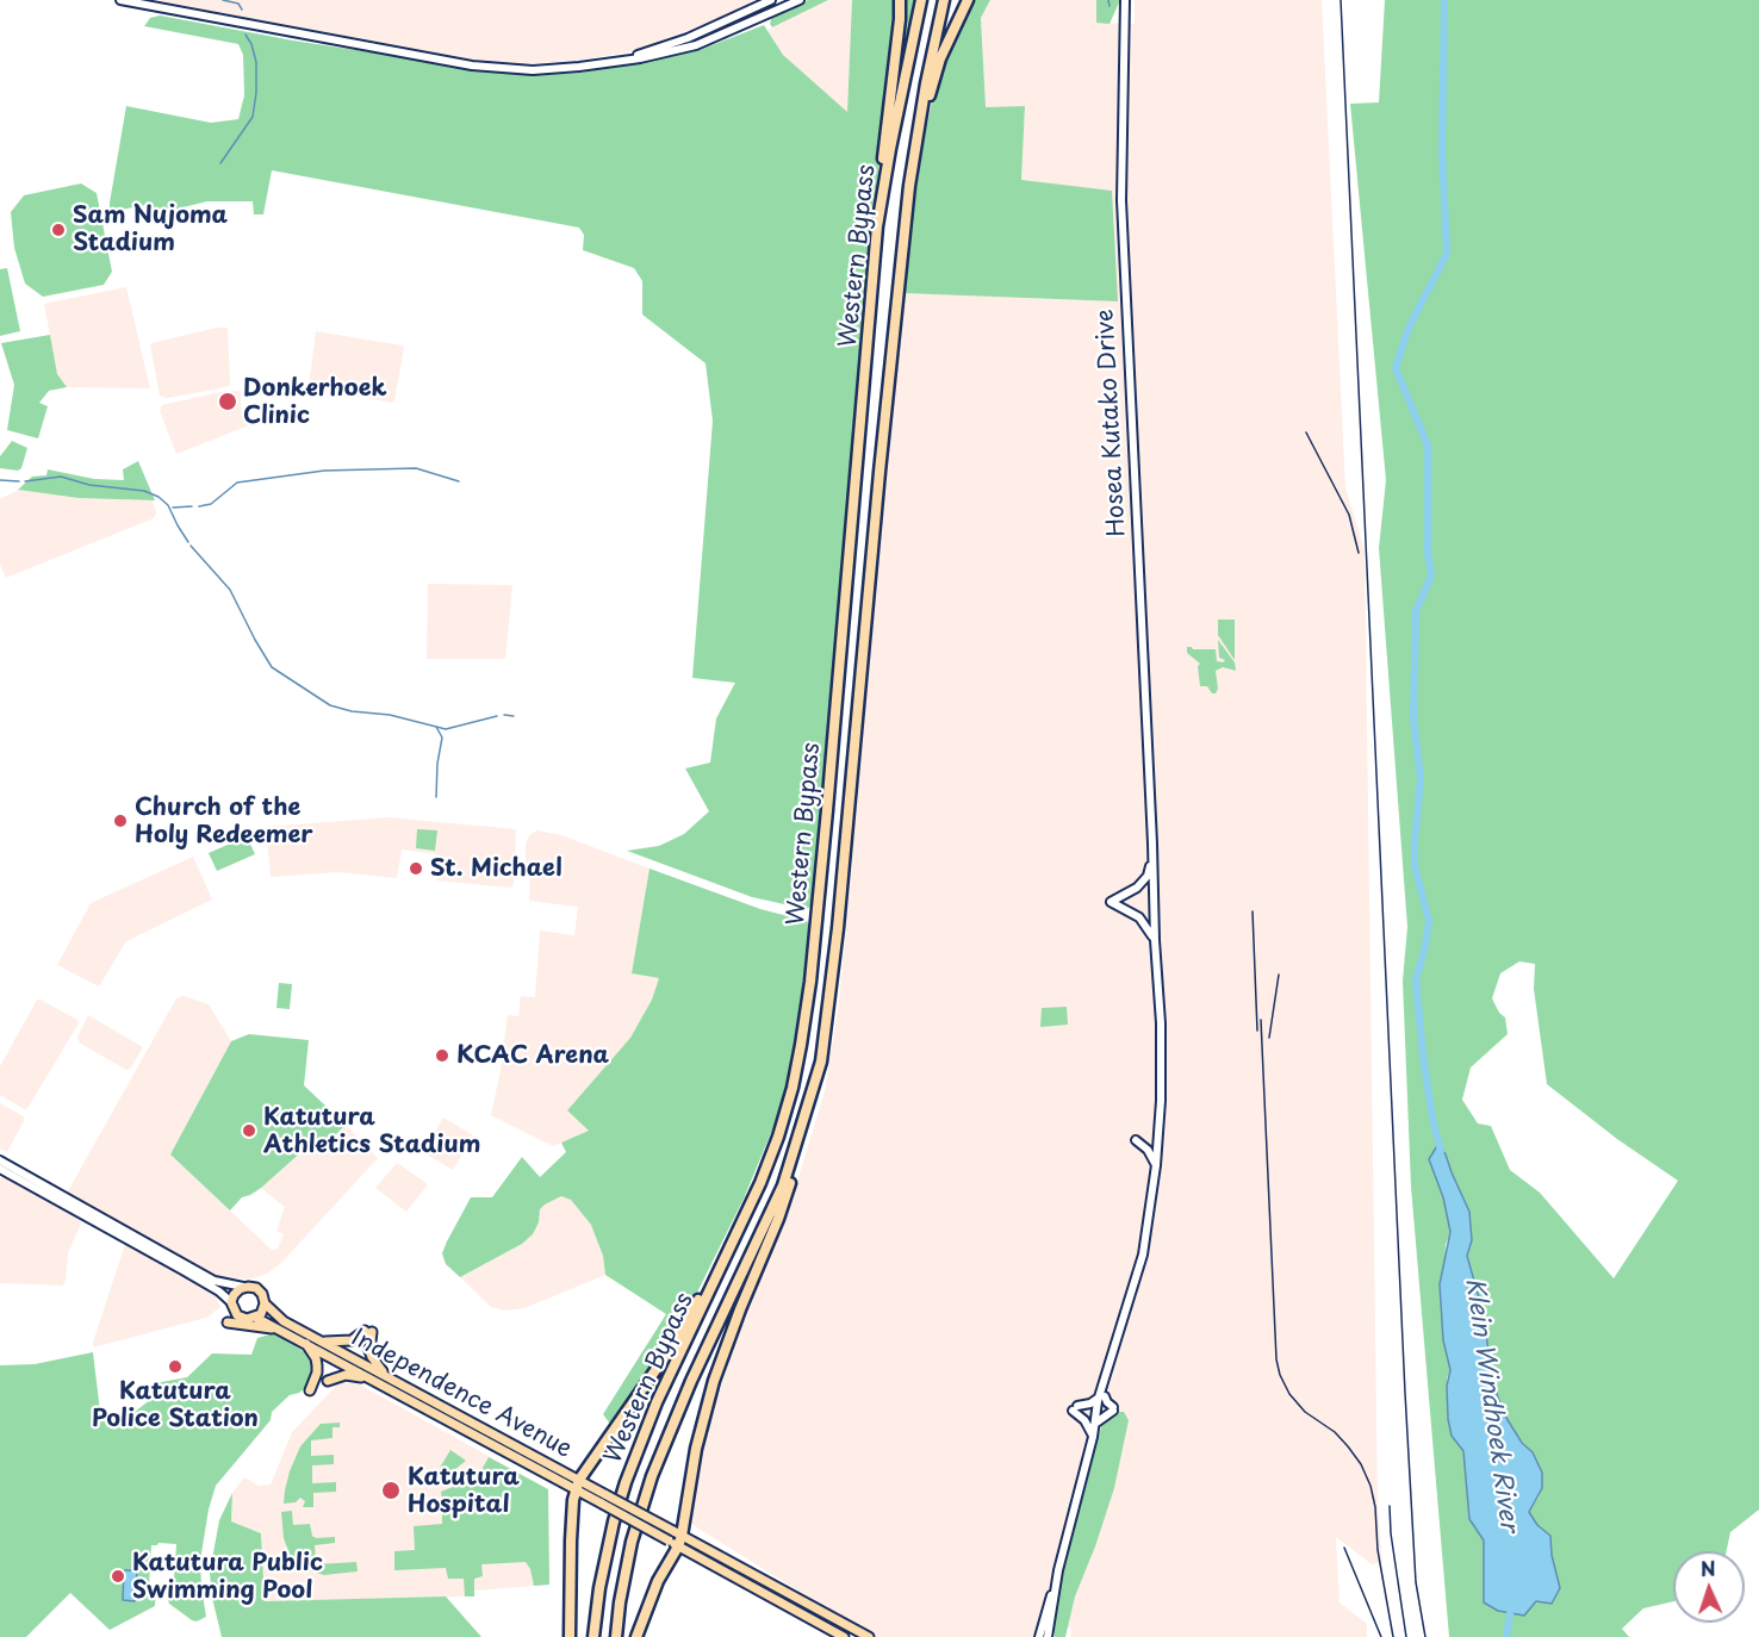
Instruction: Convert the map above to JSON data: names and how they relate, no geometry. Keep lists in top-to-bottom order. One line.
{"streets":{"highway":["Western Bypass"],"main road":["Hosea Kutako Drive","Independence Avenue"]},"water":["Klein Windhoek River"],"places":["Sam Nujoma Stadium","Donkerhoek Clinic","Church of the Holy Redeemer","St. Michael","KCAC Arena","Katutura Athletics Stadium","Katutura Police Station","Katutura Hospital","Katutura Public Swimming Pool"],"north":"top"}
